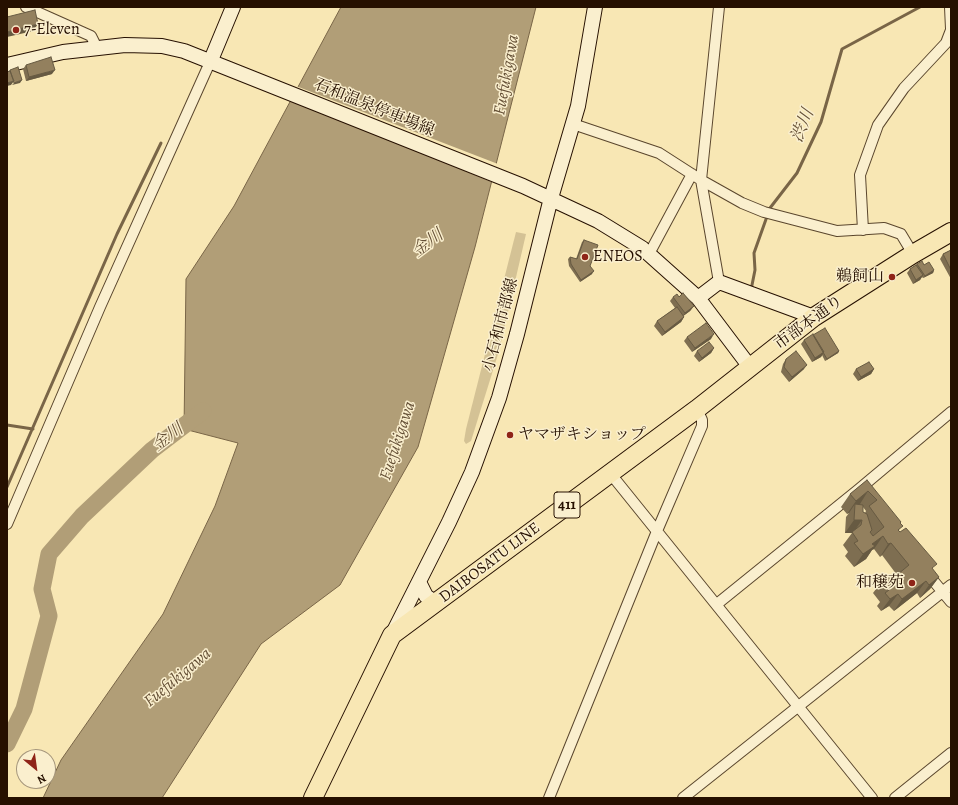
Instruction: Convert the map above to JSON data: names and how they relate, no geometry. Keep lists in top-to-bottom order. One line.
{"streets":{"highway":["市部本通り","411","DAIBOSATU LINE"],"main road":["石和温泉停車場線","小石和市部線"]},"crossings":[["石和温泉停車場線","市部本通り"],["石和温泉停車場線","小石和市部線"],["石和温泉停車場線","DAIBOSATU LINE"],["市部本通り","DAIBOSATU LINE"],["小石和市部線","DAIBOSATU LINE"]],"water":["Fuefukigawa","渋川","金川"],"places":["7-Eleven","ENEOS","鵜飼山","ヤマザキショップ","和穣苑"],"north":"bottom right"}
